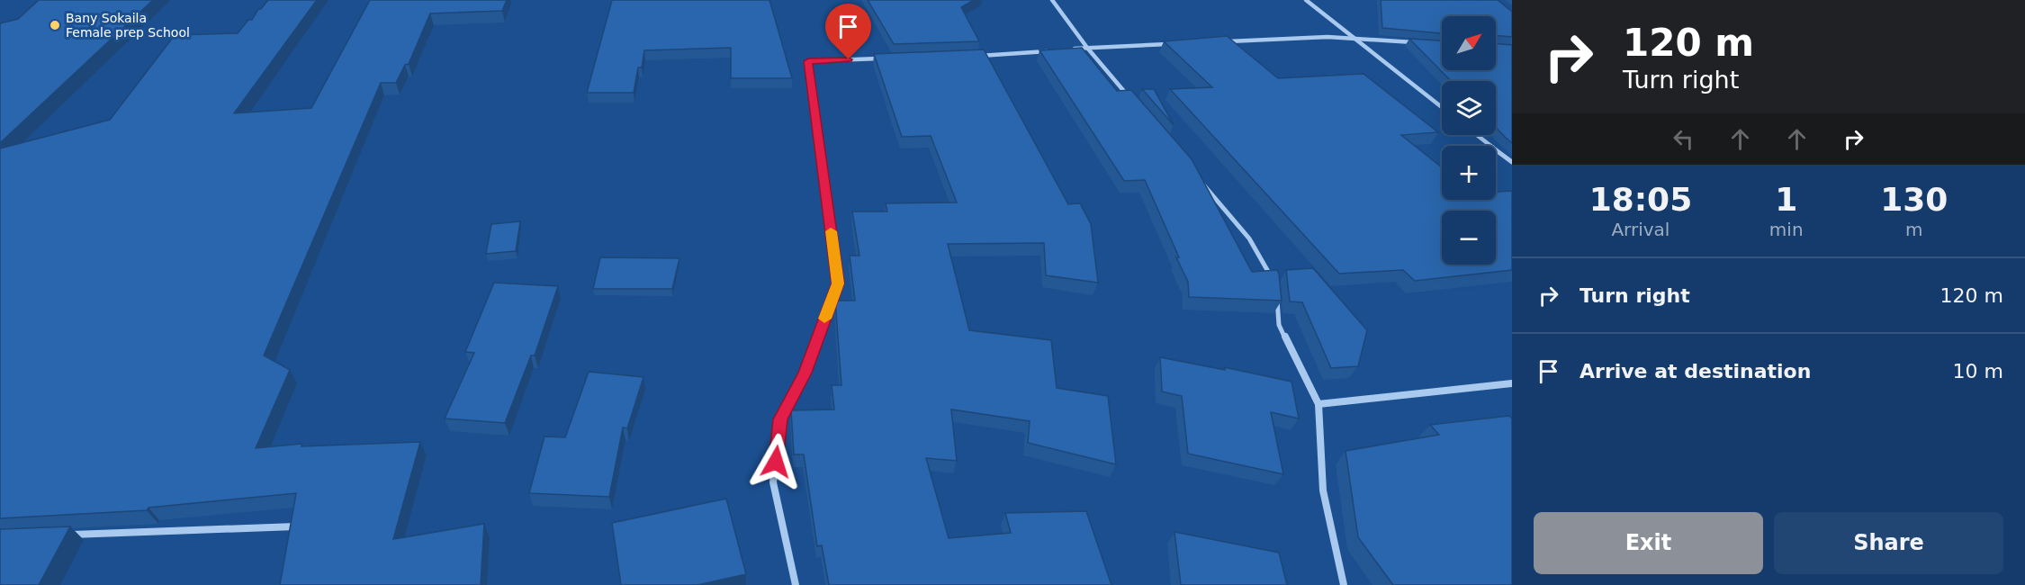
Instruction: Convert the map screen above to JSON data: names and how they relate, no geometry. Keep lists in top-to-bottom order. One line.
{"places":["Bany Sokaila Female prep School"],"north":"top right","page":{"turn":["120 m","Turn right"],"map_buttons":["+","−"],"eta":["18:05","Arrival","1","min","130","m"],"list":[{"name":"Turn right","value":"120 m"},{"name":"Arrive at destination","value":"10 m"}],"buttons":["Exit","Share"]}}
